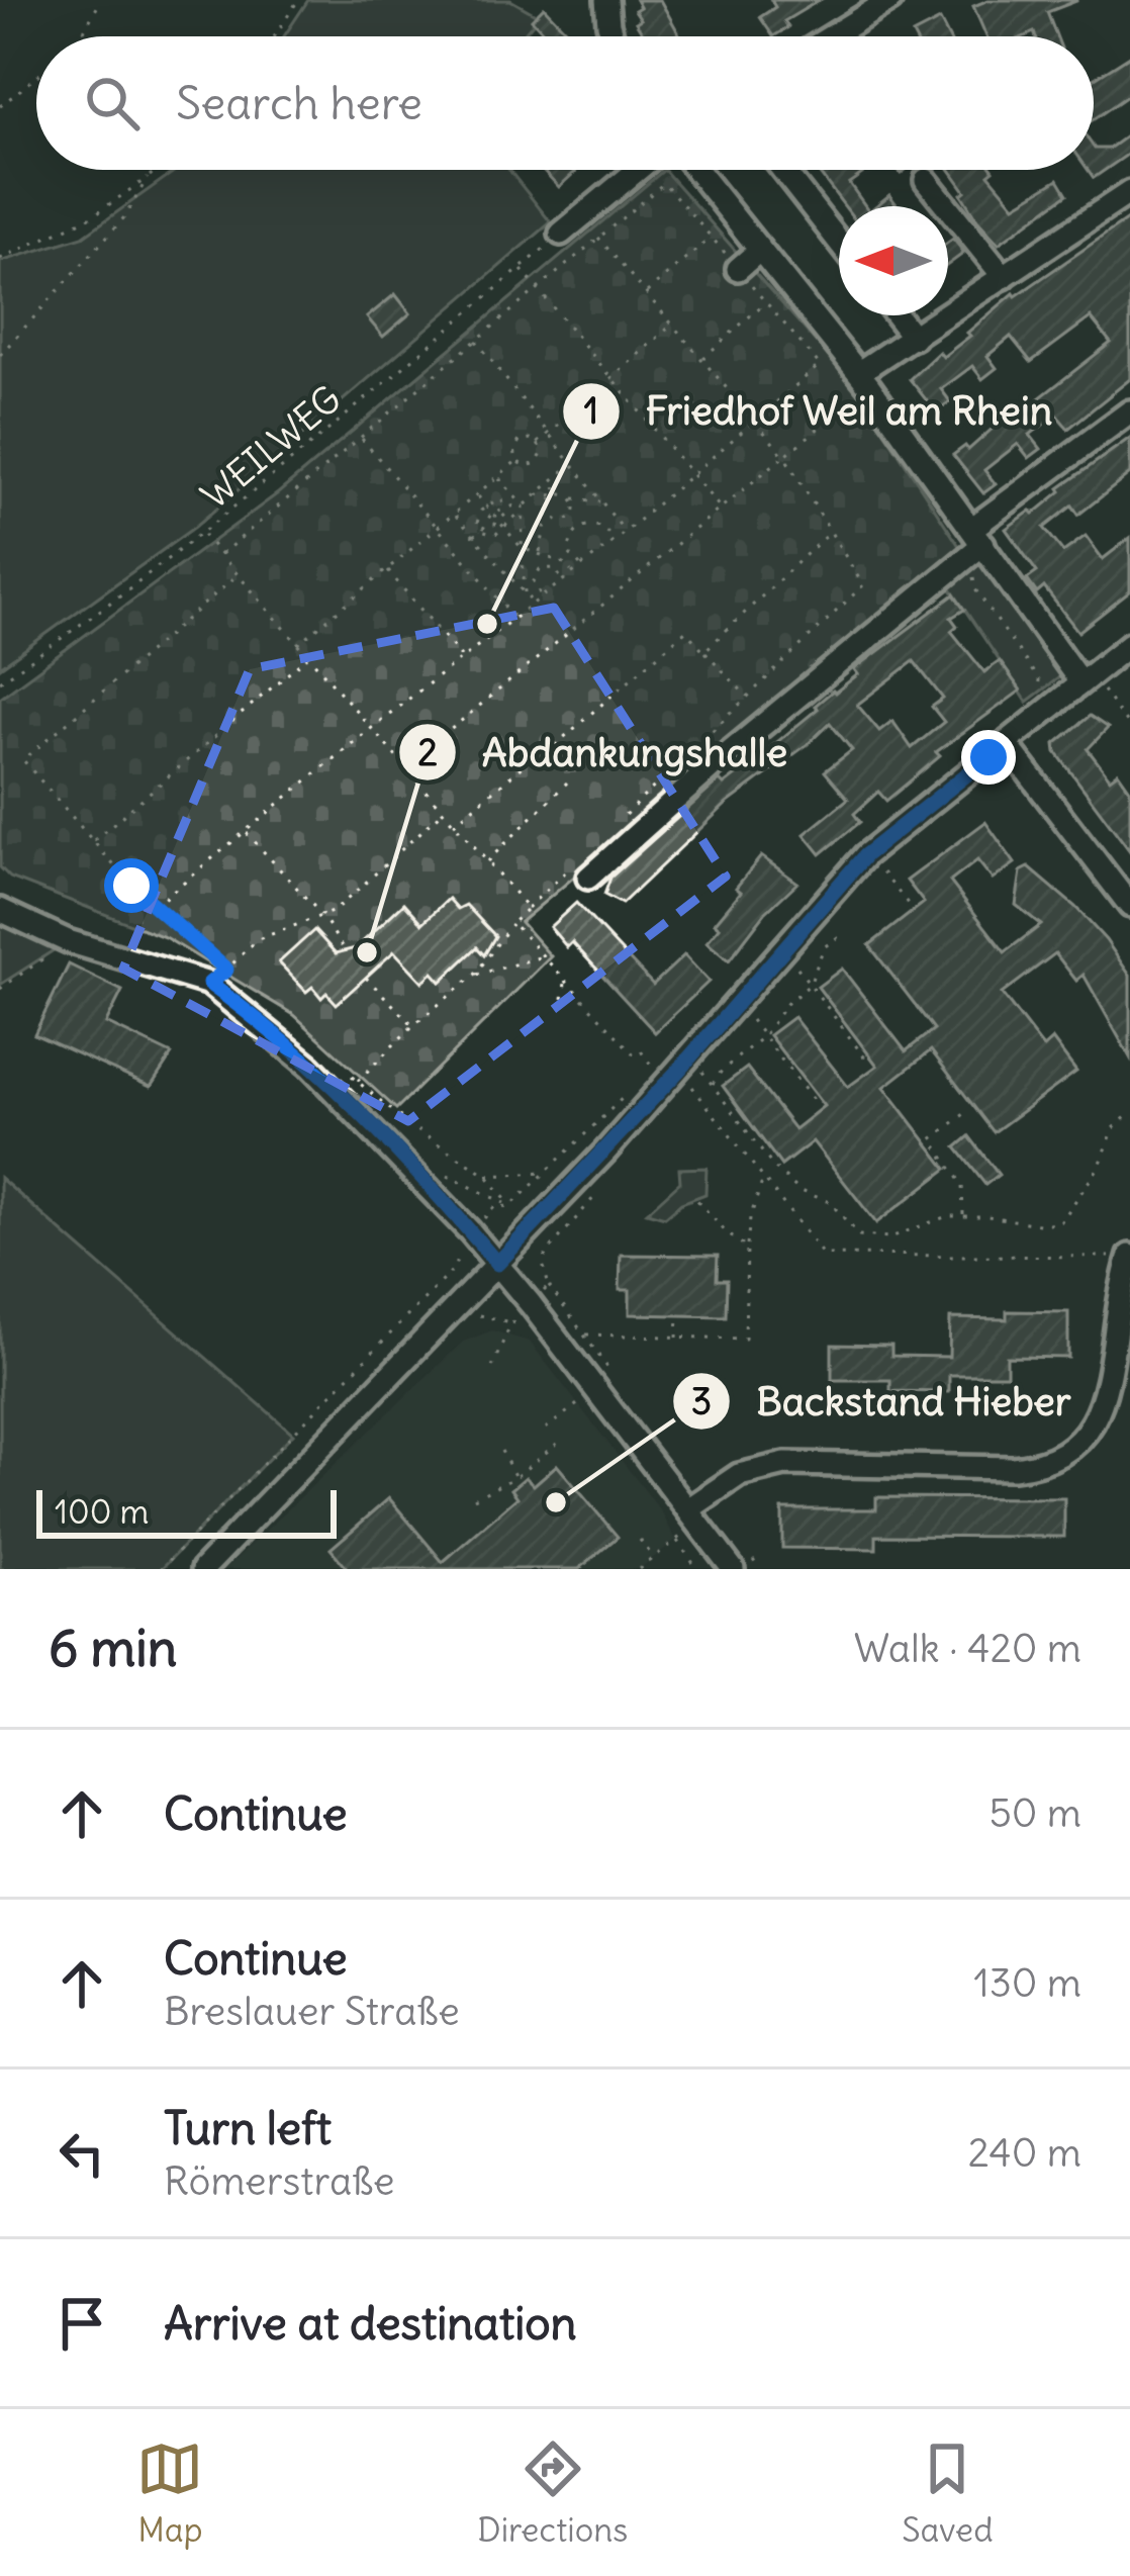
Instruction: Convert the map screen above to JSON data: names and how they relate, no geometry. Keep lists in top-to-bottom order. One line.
{"streets":{"path":["WEILWEG"]},"places":["Friedhof Weil am Rhein","Abdankungshalle","Backstand Hieber"],"scale_bar":"100 m","north":"left","page":{"search":"Search here","scale":"100 m","heading":["6 min","Walk · 420 m"],"list":[["Continue","50 m"],["Continue","Breslauer Straße","130 m"],["Turn left","Römerstraße","240 m"],"Arrive at destination"],"nav":["Map","Directions","Saved"]}}
